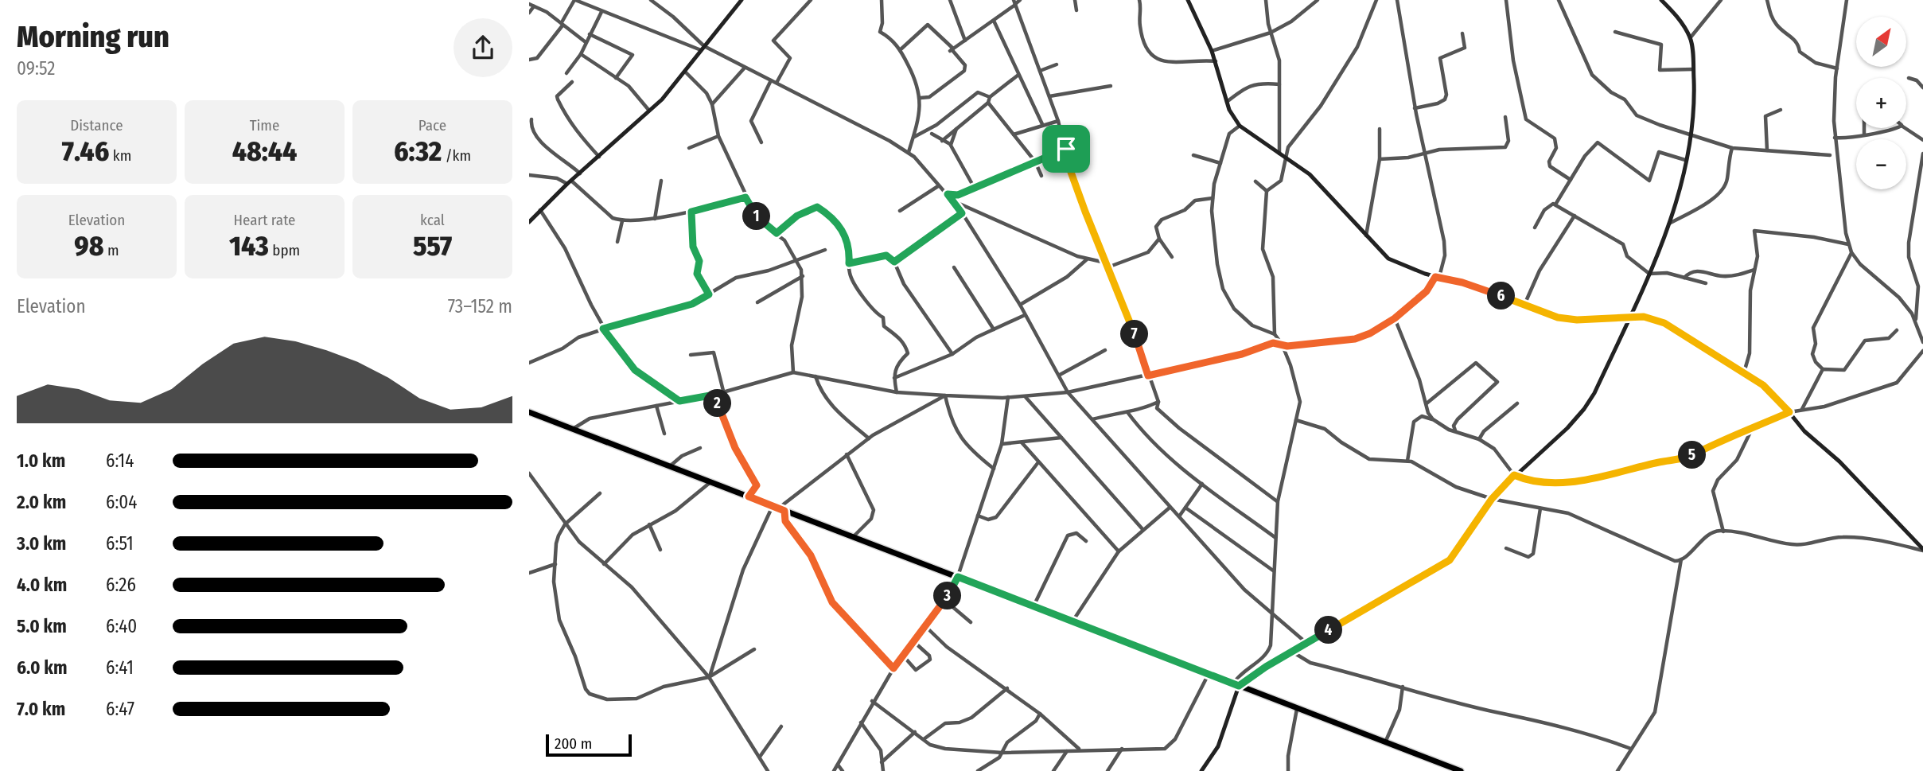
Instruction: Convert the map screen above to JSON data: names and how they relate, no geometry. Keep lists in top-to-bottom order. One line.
{"scale_bar":"200 m","north":"top right","page":{"heading":["Morning run","09:52"],"map_buttons":["+","−"],"stats":[["Distance","7.46 km"],["Time","48:44"],["Pace","6:32 /km"],["Elevation","98 m"],["Heart rate","143 bpm"],["kcal","557"]],"pins":["1","6","7","2","5","3","4"],"chart":["Elevation","73–152 m"],"list":[{"name":"1.0 km","note":"6:14"},{"name":"2.0 km","note":"6:04"},{"name":"3.0 km","note":"6:51"},{"name":"4.0 km","note":"6:26"},{"name":"5.0 km","note":"6:40"},{"name":"6.0 km","note":"6:41"},{"name":"7.0 km","note":"6:47"}],"scale":"200 m"}}
